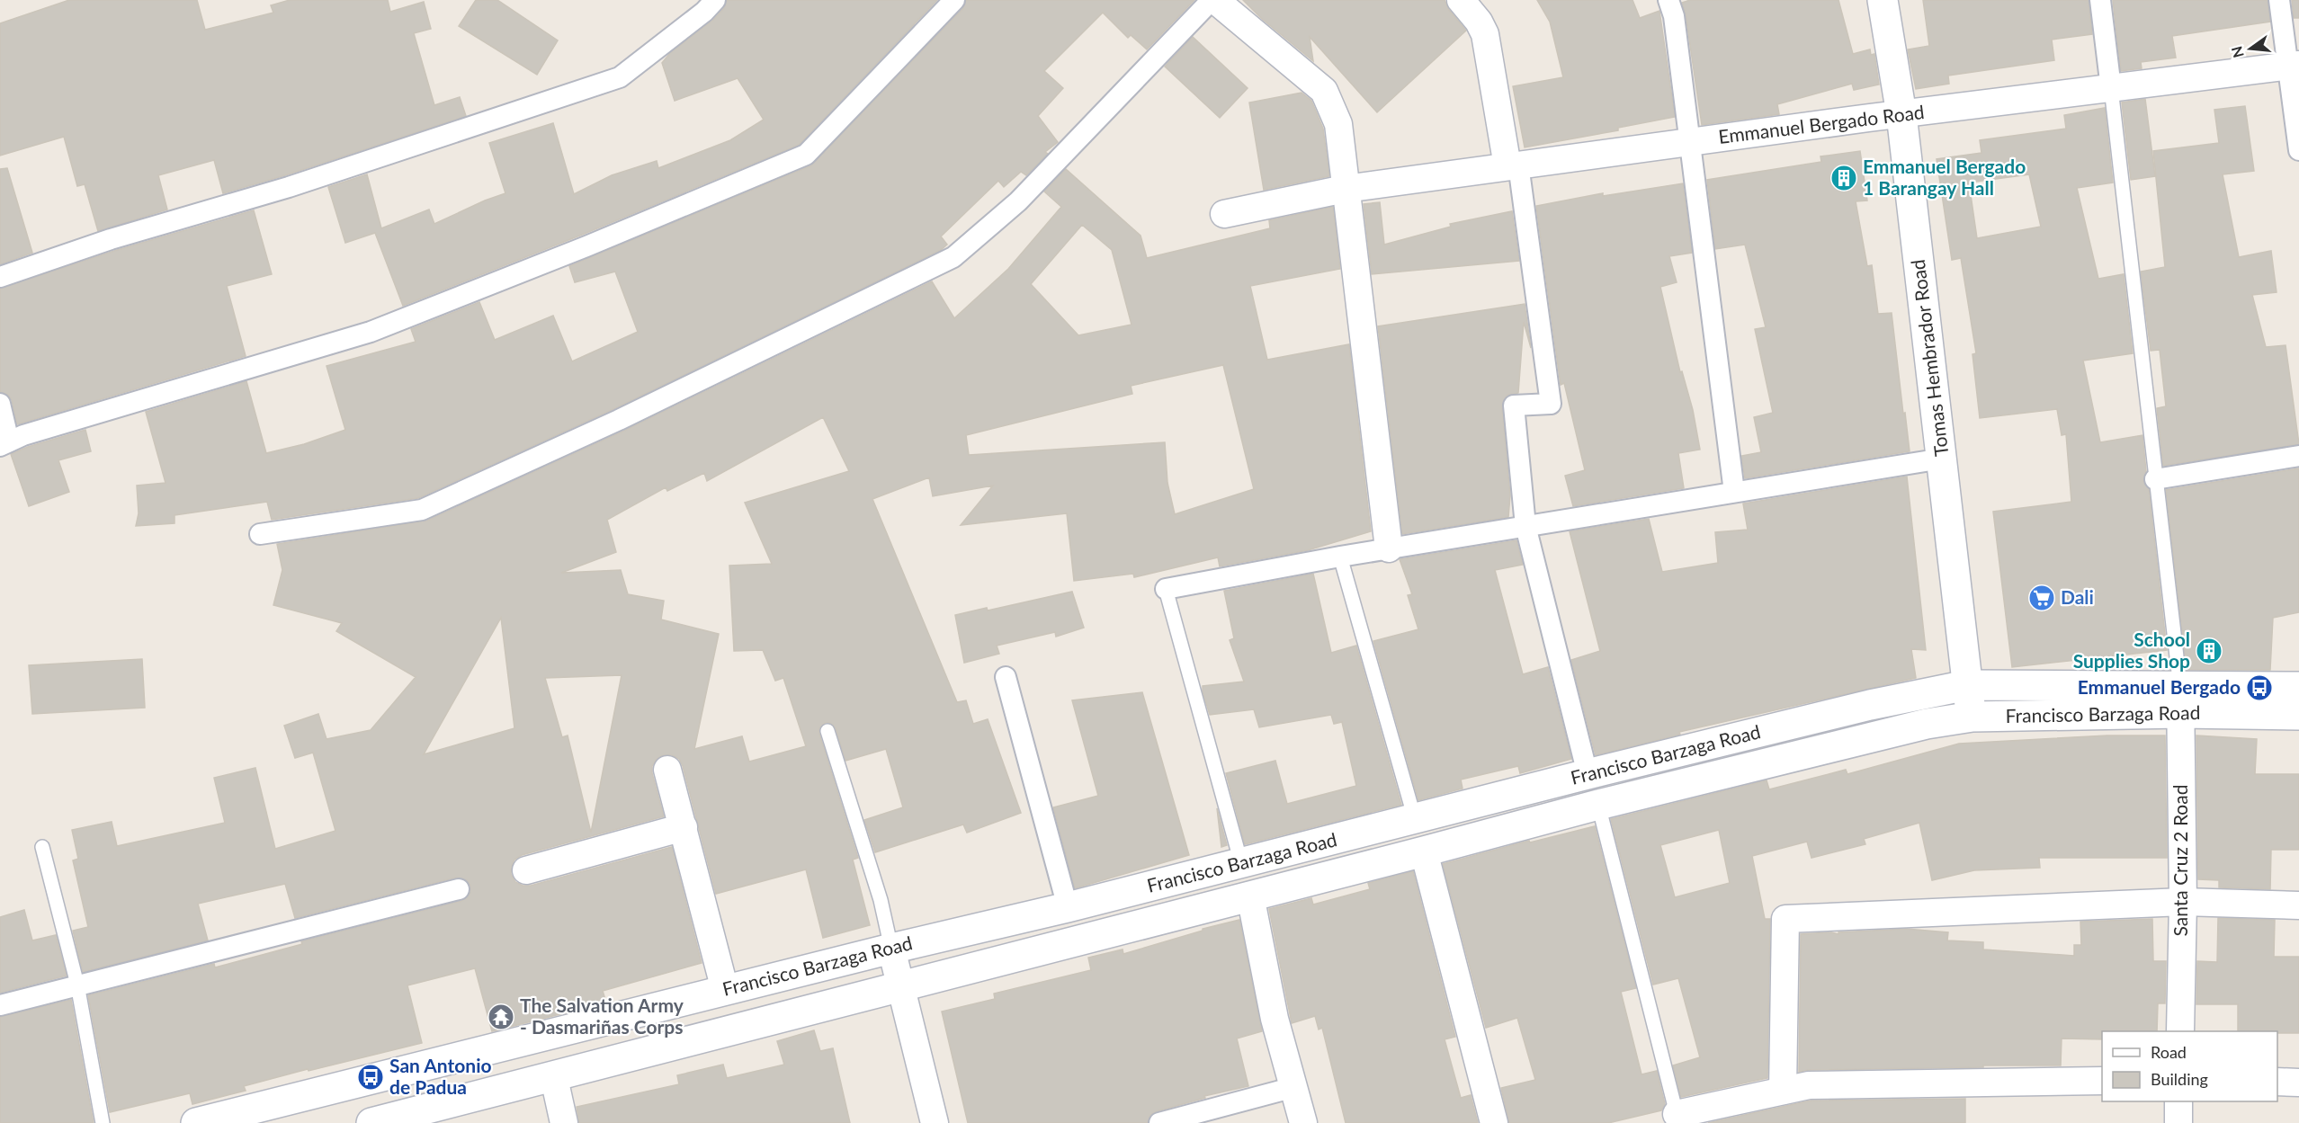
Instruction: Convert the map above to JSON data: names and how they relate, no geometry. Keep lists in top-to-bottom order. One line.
{"streets":{"street":["Emmanuel Bergado Road","Tomas Hembrador Road","Francisco Barzaga Road","Santa Cruz 2 Road"]},"crossings":[["Emmanuel Bergado Road","Tomas Hembrador Road"],["Tomas Hembrador Road","Francisco Barzaga Road"],["Francisco Barzaga Road","Santa Cruz 2 Road"]],"places":{"building":["Emmanuel Bergado 1 Barangay Hall","School Supplies Shop"],"supermarket":["Dali"],"bus stop":["Emmanuel Bergado","San Antonio de Padua"],"temple":["The Salvation Army - Dasmariñas Corps"]},"legend":["Road","Building"],"north":"left"}
